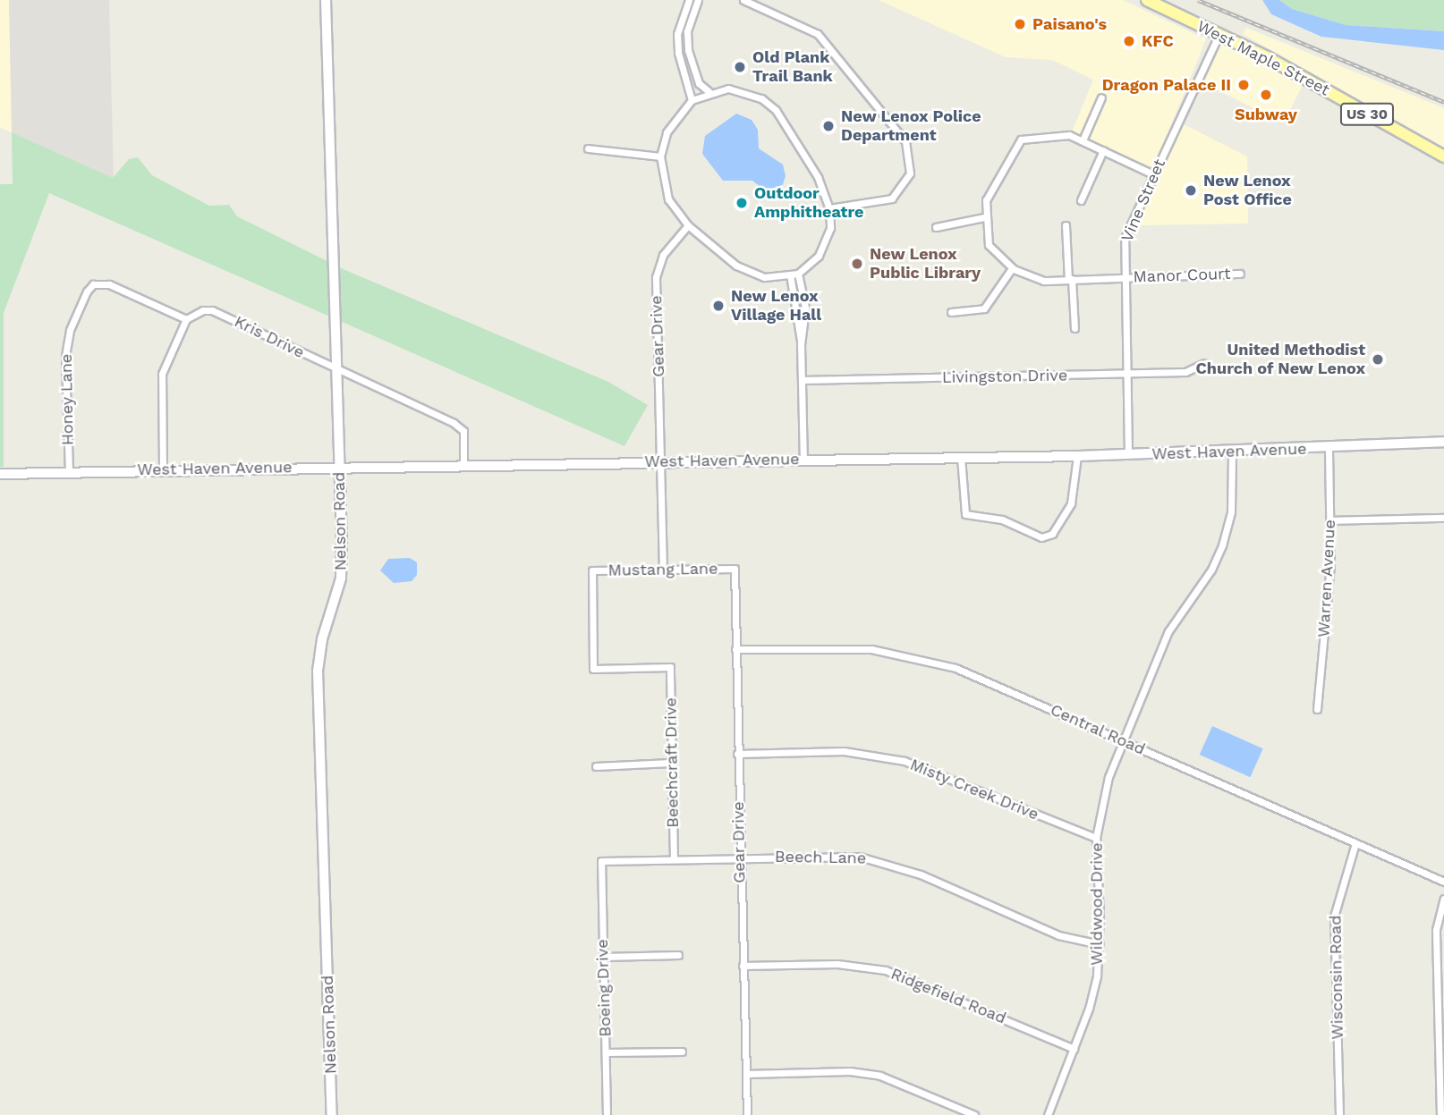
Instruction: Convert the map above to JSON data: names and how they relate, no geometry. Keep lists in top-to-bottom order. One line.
{"streets":{"main road":["West Maple Street","US 30"],"street":["Vine Street","Manor Court","Gear Drive","Kris Drive","Livingston Drive","Honey Lane","West Haven Avenue","Nelson Road","Mustang Lane","Warren Avenue","Central Road","Beechcraft Drive","Misty Creek Drive","Beech Lane","Wildwood Drive","Wisconsin Road","Boeing Drive","Ridgefield Road"]},"crossings":[["West Maple Street","Vine Street"],["Vine Street","Manor Court"],["Vine Street","Livingston Drive"],["Vine Street","West Haven Avenue"],["Gear Drive","West Haven Avenue"],["Gear Drive","Mustang Lane"],["Gear Drive","Central Road"],["Gear Drive","Misty Creek Drive"],["Gear Drive","Beech Lane"],["Gear Drive","Ridgefield Road"],["Kris Drive","Honey Lane"],["Kris Drive","West Haven Avenue"],["Kris Drive","Nelson Road"],["Honey Lane","West Haven Avenue"],["West Haven Avenue","Nelson Road"],["West Haven Avenue","Warren Avenue"],["West Haven Avenue","Wildwood Drive"],["Mustang Lane","Beechcraft Drive"],["Central Road","Wildwood Drive"],["Central Road","Wisconsin Road"],["Beechcraft Drive","Beech Lane"],["Misty Creek Drive","Wildwood Drive"],["Beech Lane","Wildwood Drive"],["Beech Lane","Boeing Drive"],["Wildwood Drive","Ridgefield Road"]],"places":["Paisano's","KFC","Old Plank Trail Bank","Dragon Palace II","Subway","New Lenox Police Department","New Lenox Post Office","Outdoor Amphitheatre","New Lenox Public Library","New Lenox Village Hall","United Methodist Church of New Lenox"]}
